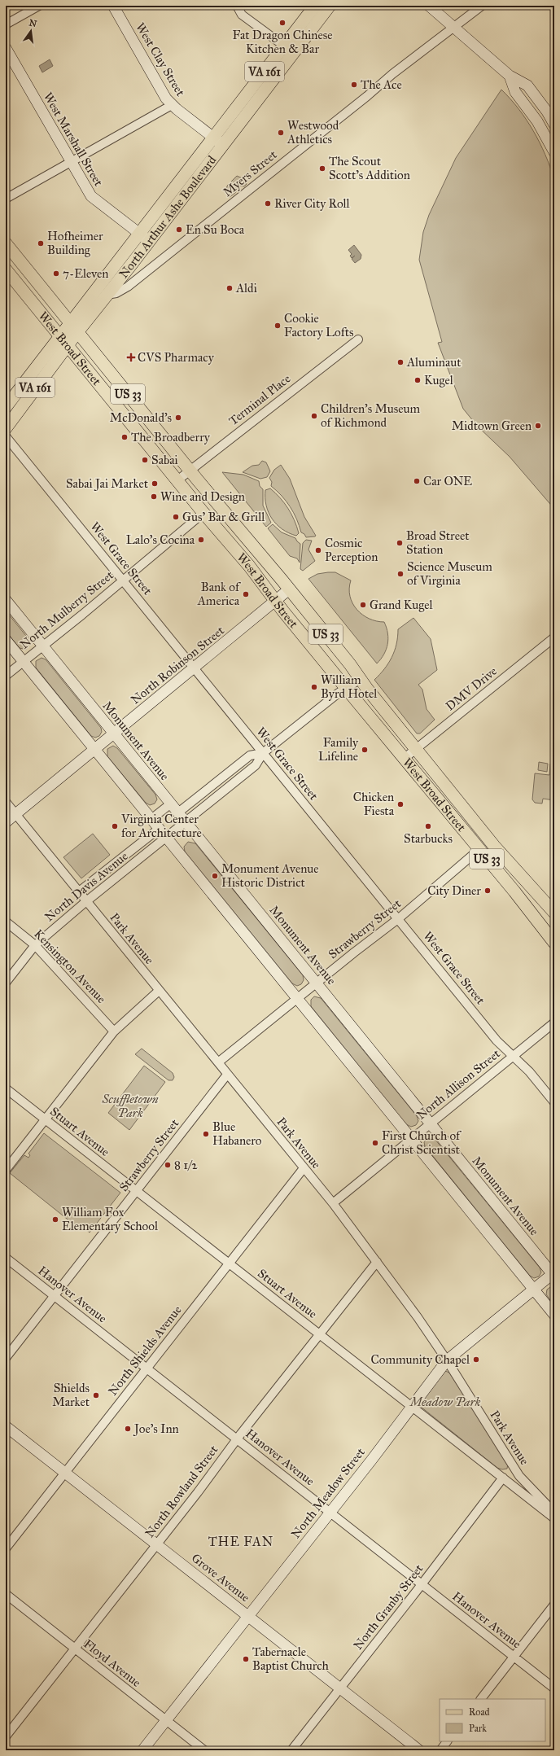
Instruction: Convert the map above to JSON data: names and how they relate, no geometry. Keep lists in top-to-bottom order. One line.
{"streets":{"main road":["VA 161","North Arthur Ashe Boulevard","West Broad Street","US 33"],"street":["West Clay Street","West Marshall Street","Myers Street","Terminal Place","West Grace Street","North Mulberry Street","North Robinson Street","DMV Drive","Monument Avenue","North Davis Avenue","Strawberry Street","Park Avenue","Kensington Avenue","North Allison Street","Stuart Avenue","Hanover Avenue","North Shields Avenue","North Rowland Street","North Meadow Street","Grove Avenue","North Granby Street","Floyd Avenue"]},"crossings":[["West Clay Street","North Arthur Ashe Boulevard"],["West Marshall Street","North Arthur Ashe Boulevard"],["Myers Street","North Arthur Ashe Boulevard"],["North Arthur Ashe Boulevard","West Broad Street"],["West Broad Street","Terminal Place"],["West Broad Street","North Mulberry Street"],["West Broad Street","North Robinson Street"],["West Broad Street","DMV Drive"],["West Broad Street","North Davis Avenue"],["West Broad Street","Strawberry Street"],["West Grace Street","North Mulberry Street"],["West Grace Street","North Robinson Street"],["West Grace Street","North Davis Avenue"],["West Grace Street","Strawberry Street"],["West Grace Street","North Allison Street"],["North Mulberry Street","Monument Avenue"],["North Robinson Street","Monument Avenue"],["North Robinson Street","Park Avenue"],["Monument Avenue","North Davis Avenue"],["Monument Avenue","Strawberry Street"],["Monument Avenue","North Allison Street"],["Monument Avenue","North Meadow Street"],["North Davis Avenue","Park Avenue"],["North Davis Avenue","Kensington Avenue"],["Strawberry Street","Park Avenue"],["Strawberry Street","Stuart Avenue"],["Strawberry Street","Hanover Avenue"],["Park Avenue","North Allison Street"],["Park Avenue","North Shields Avenue"],["Park Avenue","North Rowland Street"],["Park Avenue","North Meadow Street"],["Stuart Avenue","North Shields Avenue"],["Stuart Avenue","North Rowland Street"],["Stuart Avenue","North Meadow Street"],["Stuart Avenue","North Granby Street"],["Hanover Avenue","North Shields Avenue"],["Hanover Avenue","North Rowland Street"],["Hanover Avenue","North Meadow Street"],["Hanover Avenue","North Granby Street"],["North Shields Avenue","Grove Avenue"],["North Rowland Street","Grove Avenue"],["North Rowland Street","Floyd Avenue"],["North Meadow Street","Grove Avenue"],["North Meadow Street","Floyd Avenue"],["Grove Avenue","North Granby Street"]],"districts":["THE FAN"],"parks":["Scuffletown Park","Meadow Park"],"places":{"other":["Fat Dragon Chinese Kitchen & Bar","The Ace","Westwood Athletics","The Scout Scott's Addition","River City Roll","En Su Boca","Hofheimer Building","7-Eleven","Aldi","Cookie Factory Lofts","Aluminaut","Kugel","Children's Museum of Richmond","McDonald's","Midtown Green","The Broadberry","Sabai","Car ONE","Sabai Jai Market","Wine and Design","Gus' Bar & Grill","Lalo’s Cocina","Broad Street Station","Cosmic Perception","Science Museum of Virginia","Bank of America","Grand Kugel","William Byrd Hotel","Family Lifeline","Chicken Fiesta","Virginia Center for Architecture","Starbucks","Monument Avenue Historic District","City Diner","Blue Habanero","First Church of Christ Scientist","8 1/2","William Fox Elementary School","Community Chapel","Shields Market","Joe's Inn","Tabernacle Baptist Church"],"health":["CVS Pharmacy"]},"legend":["Road","Park"],"north":"top"}
